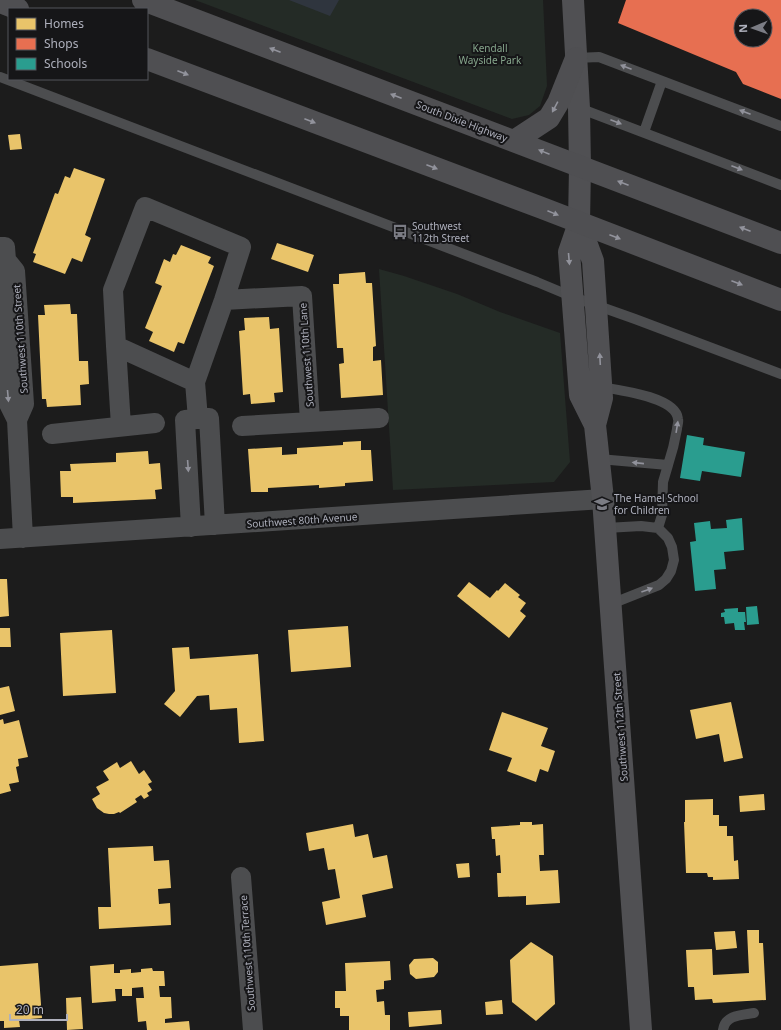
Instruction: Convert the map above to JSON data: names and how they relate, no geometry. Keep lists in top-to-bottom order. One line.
{"streets":{"highway":["South Dixie Highway"],"main road":["Southwest 112th Street"],"street":["Southwest 110th Street","Southwest 110th Lane","Southwest 80th Avenue","Southwest 110th Terrace"]},"crossings":[["South Dixie Highway","Southwest 112th Street"],["Southwest 110th Street","Southwest 80th Avenue"],["Southwest 80th Avenue","Southwest 112th Street"]],"parks":["Kendall Wayside Park"],"places":{"bus stop":["Southwest 112th Street"],"school or university":["The Hamel School for Children"]},"legend":["Homes","Shops","Schools"],"scale_bar":"20 m","north":"left"}
